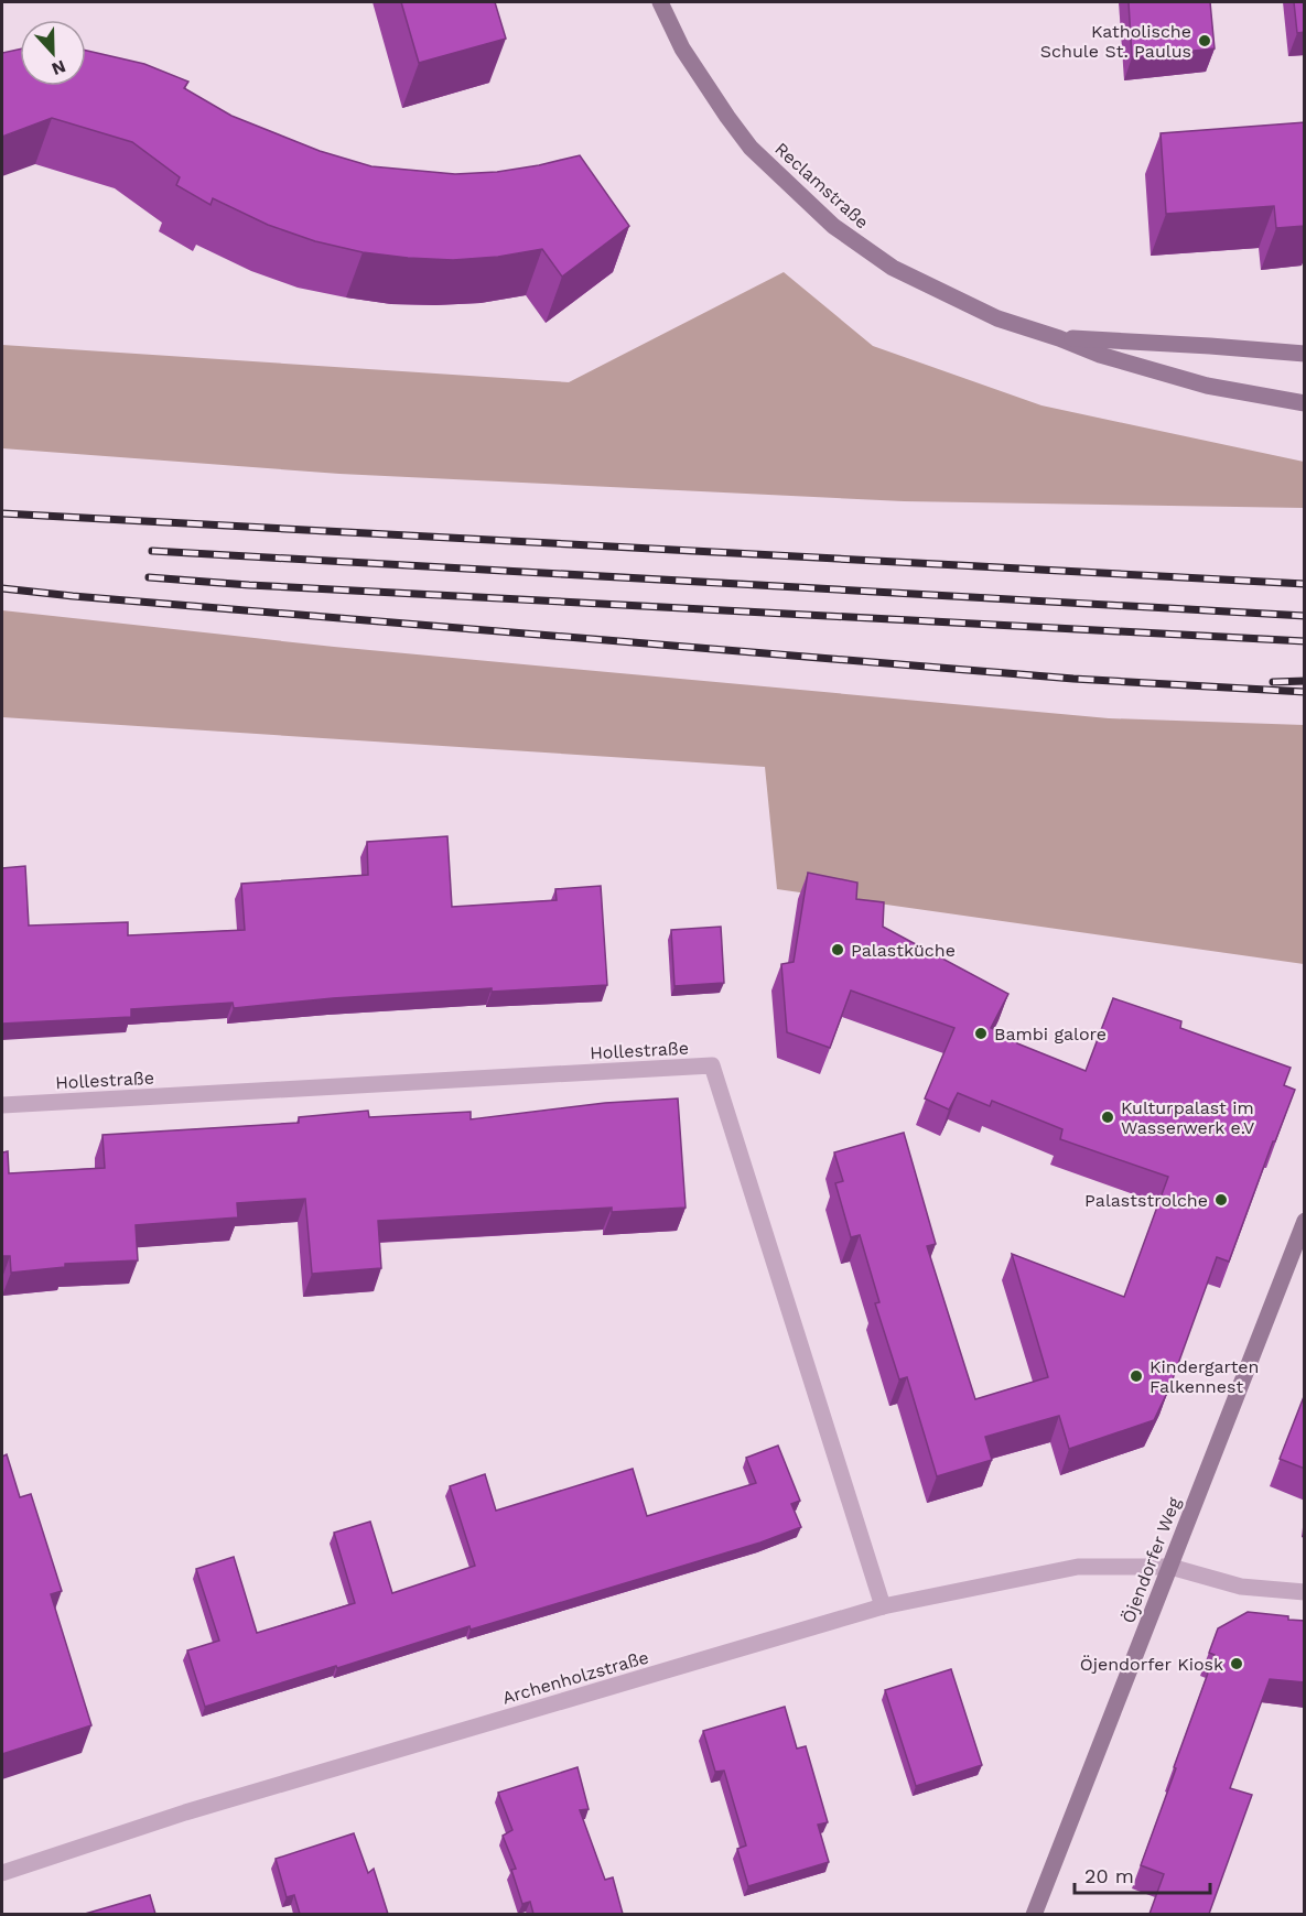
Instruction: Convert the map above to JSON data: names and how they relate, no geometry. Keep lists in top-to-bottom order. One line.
{"streets":{"street":["Reclamstraße","Hollestraße","Öjendorfer Weg","Archenholzstraße"]},"crossings":[["Hollestraße","Archenholzstraße"],["Öjendorfer Weg","Archenholzstraße"]],"places":["Katholische Schule St. Paulus","Palastküche","Bambi galore","Kulturpalast im Wasserwerk e.V","Palaststrolche","Kindergarten Falkennest","Öjendorfer Kiosk"],"scale_bar":"20 m","north":"bottom"}
